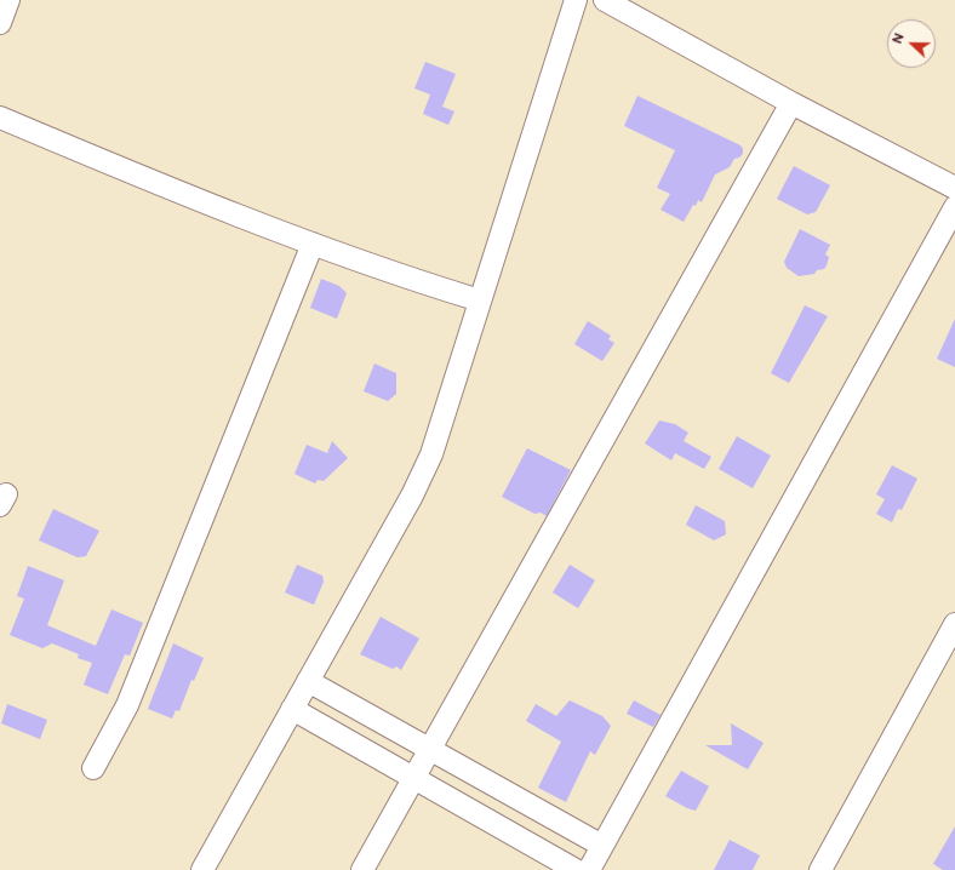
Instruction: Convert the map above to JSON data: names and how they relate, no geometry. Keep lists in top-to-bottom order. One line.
{"north":"left"}
